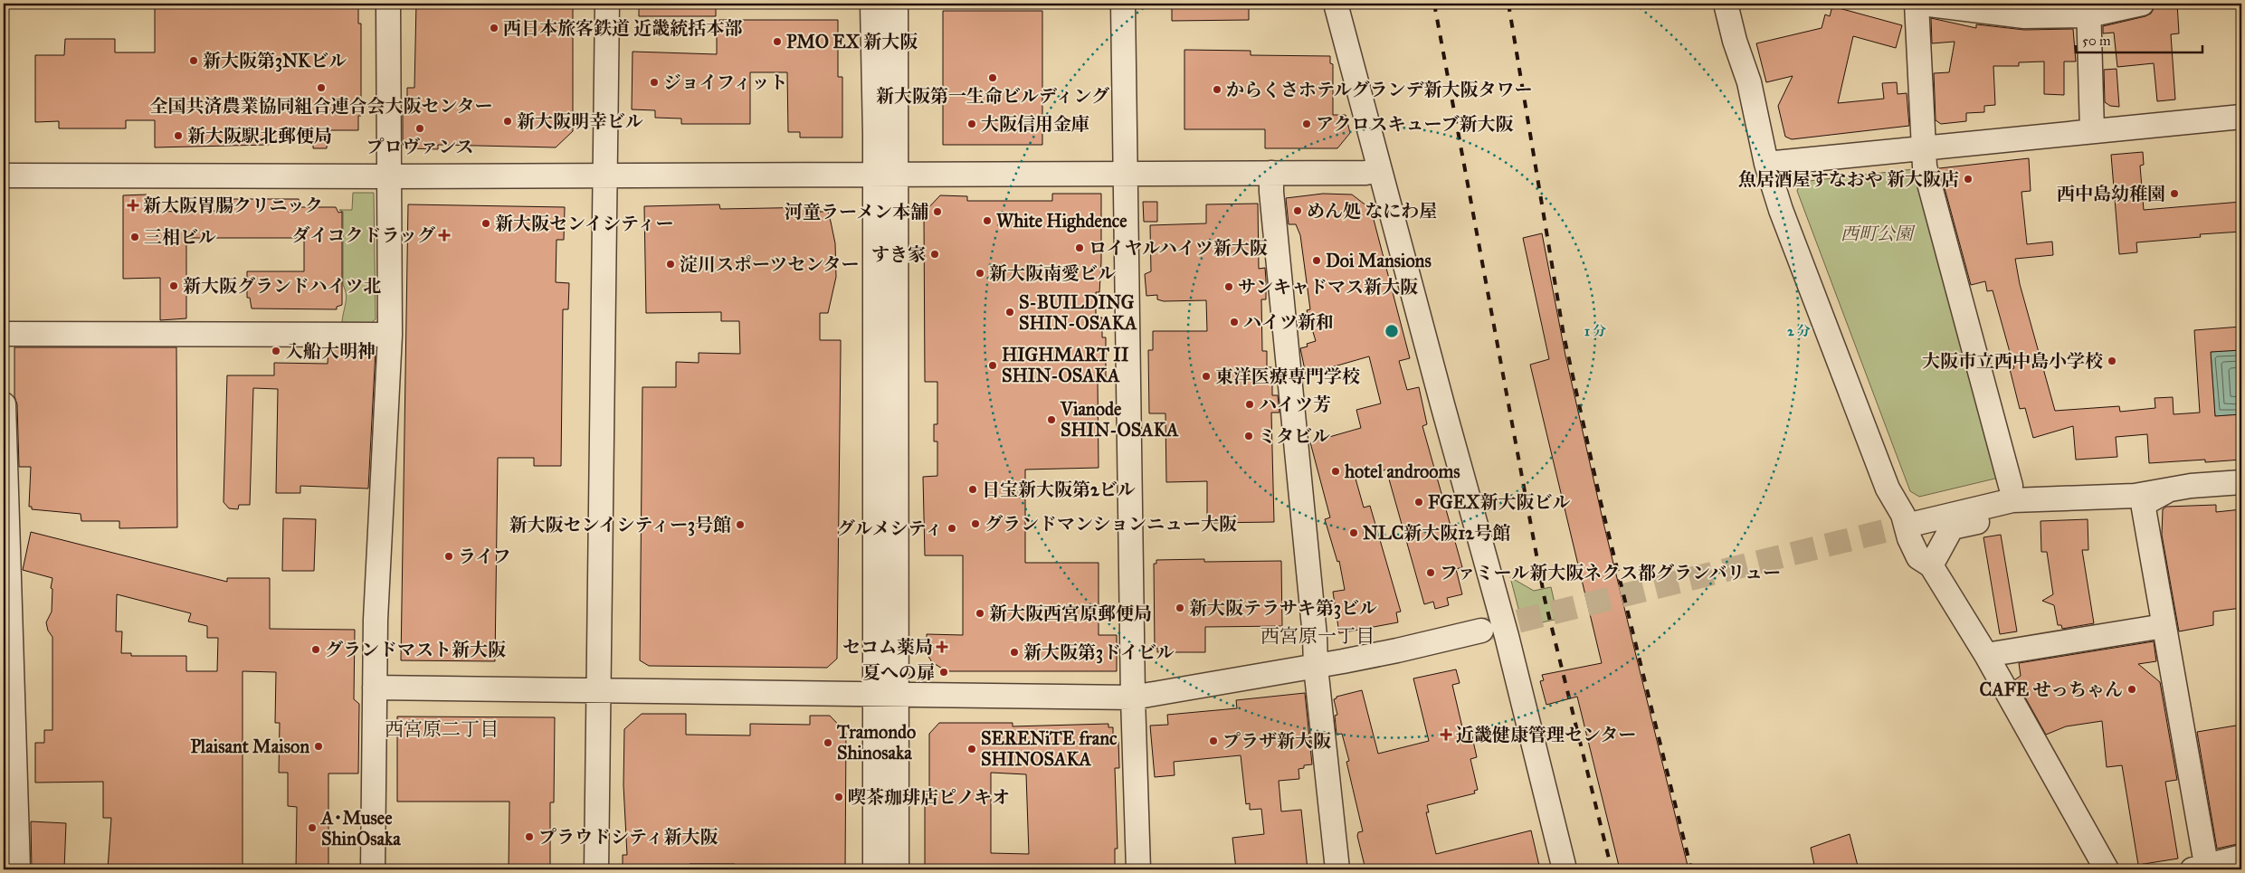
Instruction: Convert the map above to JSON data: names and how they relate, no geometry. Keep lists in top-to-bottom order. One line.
{"districts":["西宮原一丁目","西宮原二丁目"],"parks":["西町公園"],"places":{"other":["西日本旅客鉄道 近畿統括本部","PMO EX 新大阪","新大阪第3NKビル","新大阪第一生命ビルディング","ジョイフィット","全国共済農業協同組合連合会大阪センター","からくさホテルグランデ新大阪タワー","新大阪明幸ビル","大阪信用金庫","アクロスキューブ新大阪","プロヴァンス","新大阪駅北郵便局","魚居酒屋すなおや 新大阪店","西中島幼稚園","めん処 なにわ屋","河童ラーメン本舗","White Highdence","新大阪センイシティー","三相ビル","ロイヤルハイツ新大阪","すき家","Doi Mansions","淀川スポーツセンター","新大阪南愛ビル","新大阪グランドハイツ北","サンキャドマス新大阪","S-BUILDING SHIN-OSAKA","ハイツ新和","入船大明神","大阪市立西中島小学校","HIGHMART II SHIN-OSAKA","東洋医療専門学校","ハイツ芳","Vianode SHIN-OSAKA","ミタビル","hotel androoms","日宝新大阪第2ビル","FGEX新大阪ビル","グランドマンションニュー大阪","新大阪センイシティー3号館","グルメシティ","NLC新大阪12号館","ライフ","ファミール新大阪ネクス都グランバリュー","新大阪テラサキ第3ビル","新大阪西宮原郵便局","グランドマスト新大阪","新大阪第3ドイビル","夏への扉","CAFE せっちゃん","プラザ新大阪","Tramondo Shinosaka","Plaisant Maison","SERENiTE franc SHINOSAKA","喫茶珈琲店ピノキオ","A･Musee ShinOsaka","プラウドシティ新大阪"],"health":["新大阪胃腸クリニック","ダイコクドラッグ","セコム薬局","近畿健康管理センター"]},"scale_bar":"50 m","rings":["1 分","2 分"]}
